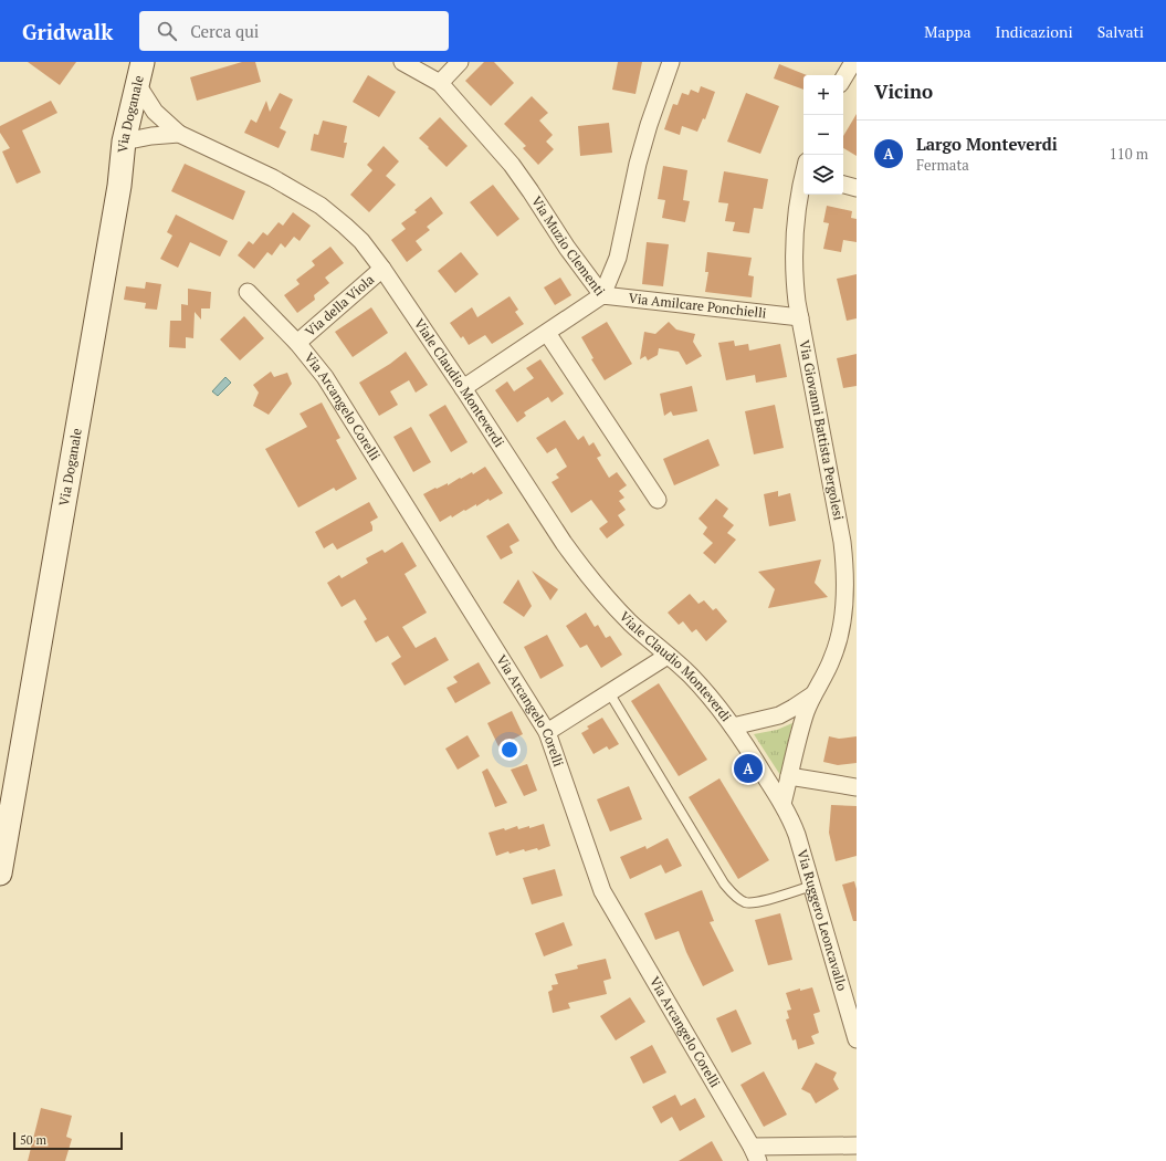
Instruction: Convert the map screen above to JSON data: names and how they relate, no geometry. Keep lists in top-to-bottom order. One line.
{"streets":{"main road":["Via Doganale"],"street":["Via Muzio Clementi","Via della Viola","Via Amilcare Ponchielli","Viale Claudio Monteverdi","Via Arcangelo Corelli","Via Giovanni Battista Pergolesi","Via Ruggero Leoncavallo"]},"crossings":[["Via Doganale","Viale Claudio Monteverdi"],["Via Muzio Clementi","Via Amilcare Ponchielli"],["Via della Viola","Viale Claudio Monteverdi"],["Via della Viola","Via Arcangelo Corelli"],["Via Amilcare Ponchielli","Via Giovanni Battista Pergolesi"],["Viale Claudio Monteverdi","Via Giovanni Battista Pergolesi"],["Viale Claudio Monteverdi","Via Ruggero Leoncavallo"],["Via Giovanni Battista Pergolesi","Via Ruggero Leoncavallo"]],"scale_bar":"50 m","page":{"header":"Gridwalk","search":"Cerca qui","nav":["Mappa","Indicazioni","Salvati"],"heading":"Vicino","map_buttons":["+","−"],"list":[{"mark":"A","name":"Largo Monteverdi","note":"Fermata","value":"110 m"}],"pins":"A","scale":"50 m"}}
